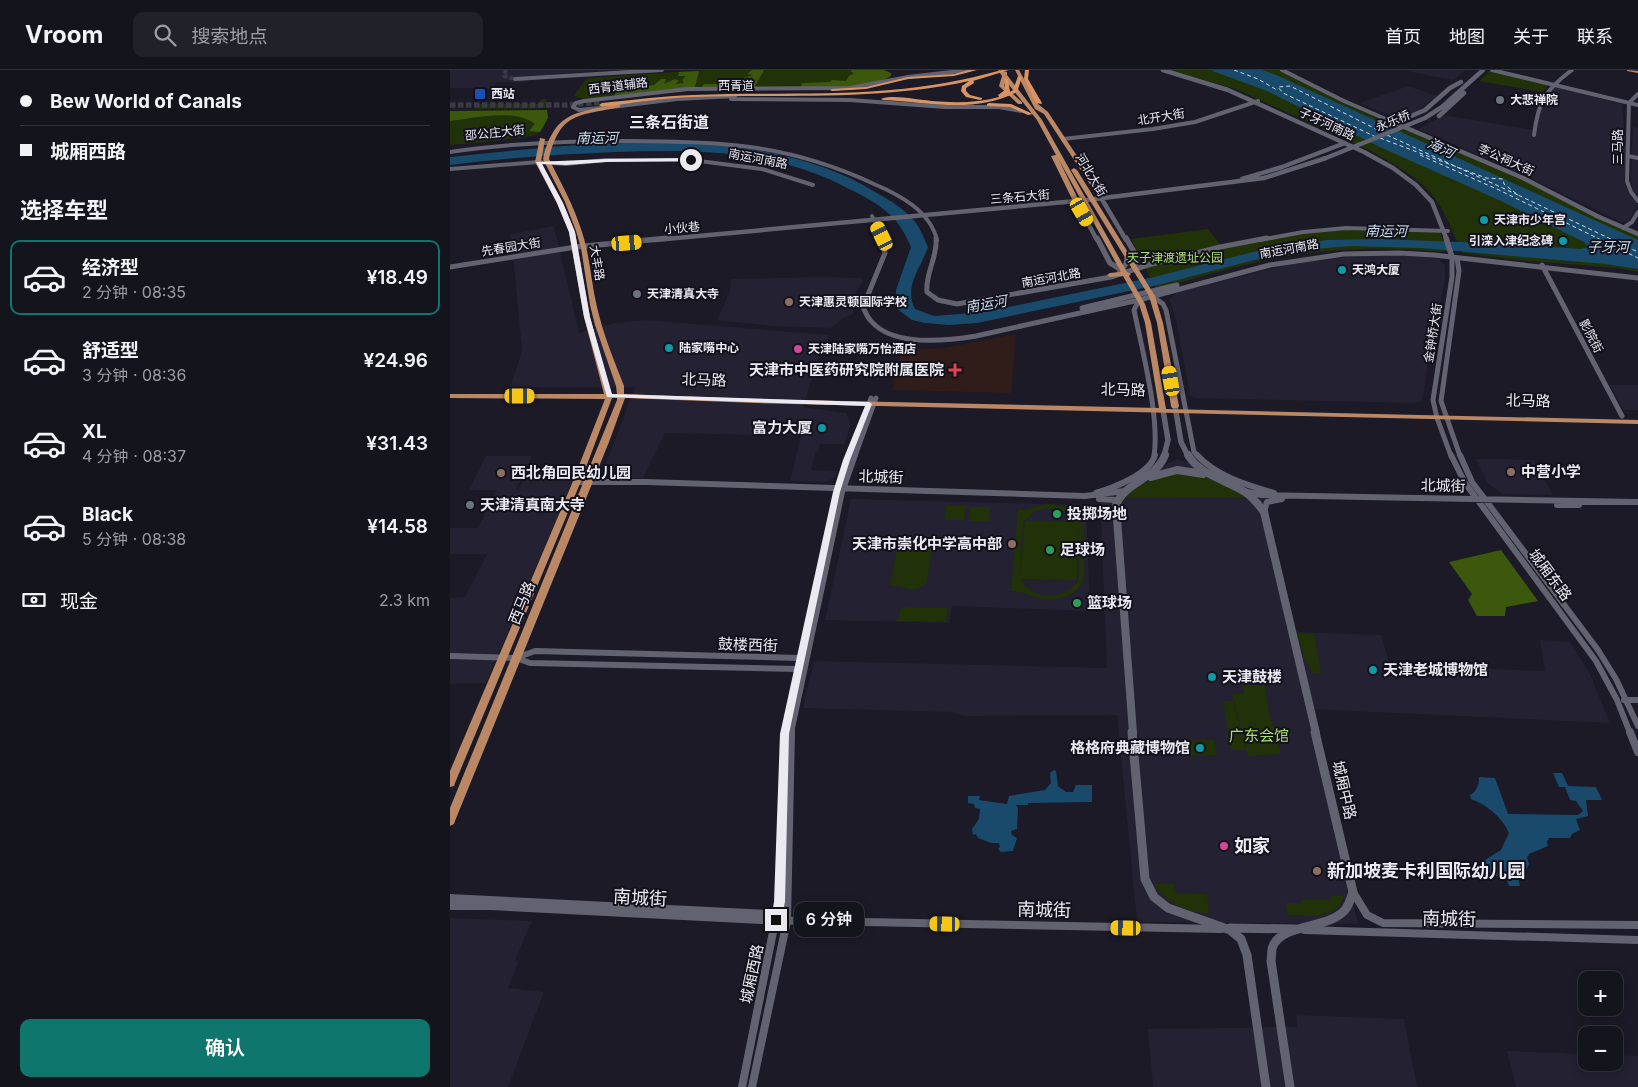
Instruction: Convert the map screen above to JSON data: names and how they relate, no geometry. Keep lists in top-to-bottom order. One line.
{"streets":{"highway":["西青道"],"main road":["永乐桥","子牙河南路","李公祠大街","河北大街","三条石大街","小伙巷","大丰路","北马路","西马路","城厢中路","南城街"],"street":["西青道辅路","北开大街","邵公庄大街","三马路","南运河南路","先春园大街","南运河北路","金钟桥大街","影院街","北城街","城厢东路","鼓楼西街","城厢西路"]},"crossings":[["北开大街","子牙河南路"],["子牙河南路","南运河南路"],["子牙河南路","南运河北路"],["子牙河南路","金钟桥大街"],["邵公庄大街","南运河北路"],["南运河南路","河北大街"],["南运河南路","小伙巷"],["南运河南路","大丰路"],["南运河南路","金钟桥大街"],["南运河南路","影院街"],["河北大街","南运河北路"],["河北大街","北马路"],["河北大街","城厢中路"],["三条石大街","小伙巷"],["三条石大街","南运河北路"],["小伙巷","先春园大街"],["小伙巷","大丰路"],["先春园大街","大丰路"],["大丰路","北马路"],["大丰路","西马路"],["金钟桥大街","北马路"],["金钟桥大街","城厢东路"],["影院街","北马路"],["北马路","城厢东路"],["北马路","西马路"],["北马路","城厢中路"],["北马路","城厢西路"],["北城街","城厢东路"],["北城街","西马路"],["北城街","城厢中路"],["北城街","城厢西路"],["西马路","鼓楼西街"],["鼓楼西街","城厢西路"],["城厢中路","南城街"],["南城街","城厢西路"]],"districts":["三条石街道"],"water":["南运河","海河","子牙河"],"parks":["天子津渡遗址公园","广东会馆"],"places":{"transit":["西站"],"other":["大悲禅院","天津市少年宫","引滦入津纪念碑","天鸿大厦","天津清真大寺","天津惠灵顿国际学校","陆家嘴中心","天津陆家嘴万怡酒店","富力大厦","中营小学","西北角回民幼儿园","天津清真南大寺","投掷场地","天津市崇化中学高中部","足球场","篮球场","天津老城博物馆","天津鼓楼","格格府典藏博物馆","如家","新加坡麦卡利国际幼儿园"],"health":["天津市中医药研究院附属医院"]},"page":{"header":"Vroom","search":"搜索地点","nav":["首页","地图","关于","联系"],"banner":["Bew World of Canals","城厢西路"],"heading":"选择车型","list":[{"name":"经济型","note":"2 分钟 · 08:35","value":"¥18.49"},{"name":"舒适型","note":"3 分钟 · 08:36","value":"¥24.96"},{"name":"XL","note":"4 分钟 · 08:37","value":"¥31.43"},{"name":"Black","note":"5 分钟 · 08:38","value":"¥14.58"}],"pay":["现金","2.3 km"],"bubble":"6 分钟","map_buttons":["+","−"],"buttons":"确认"}}
